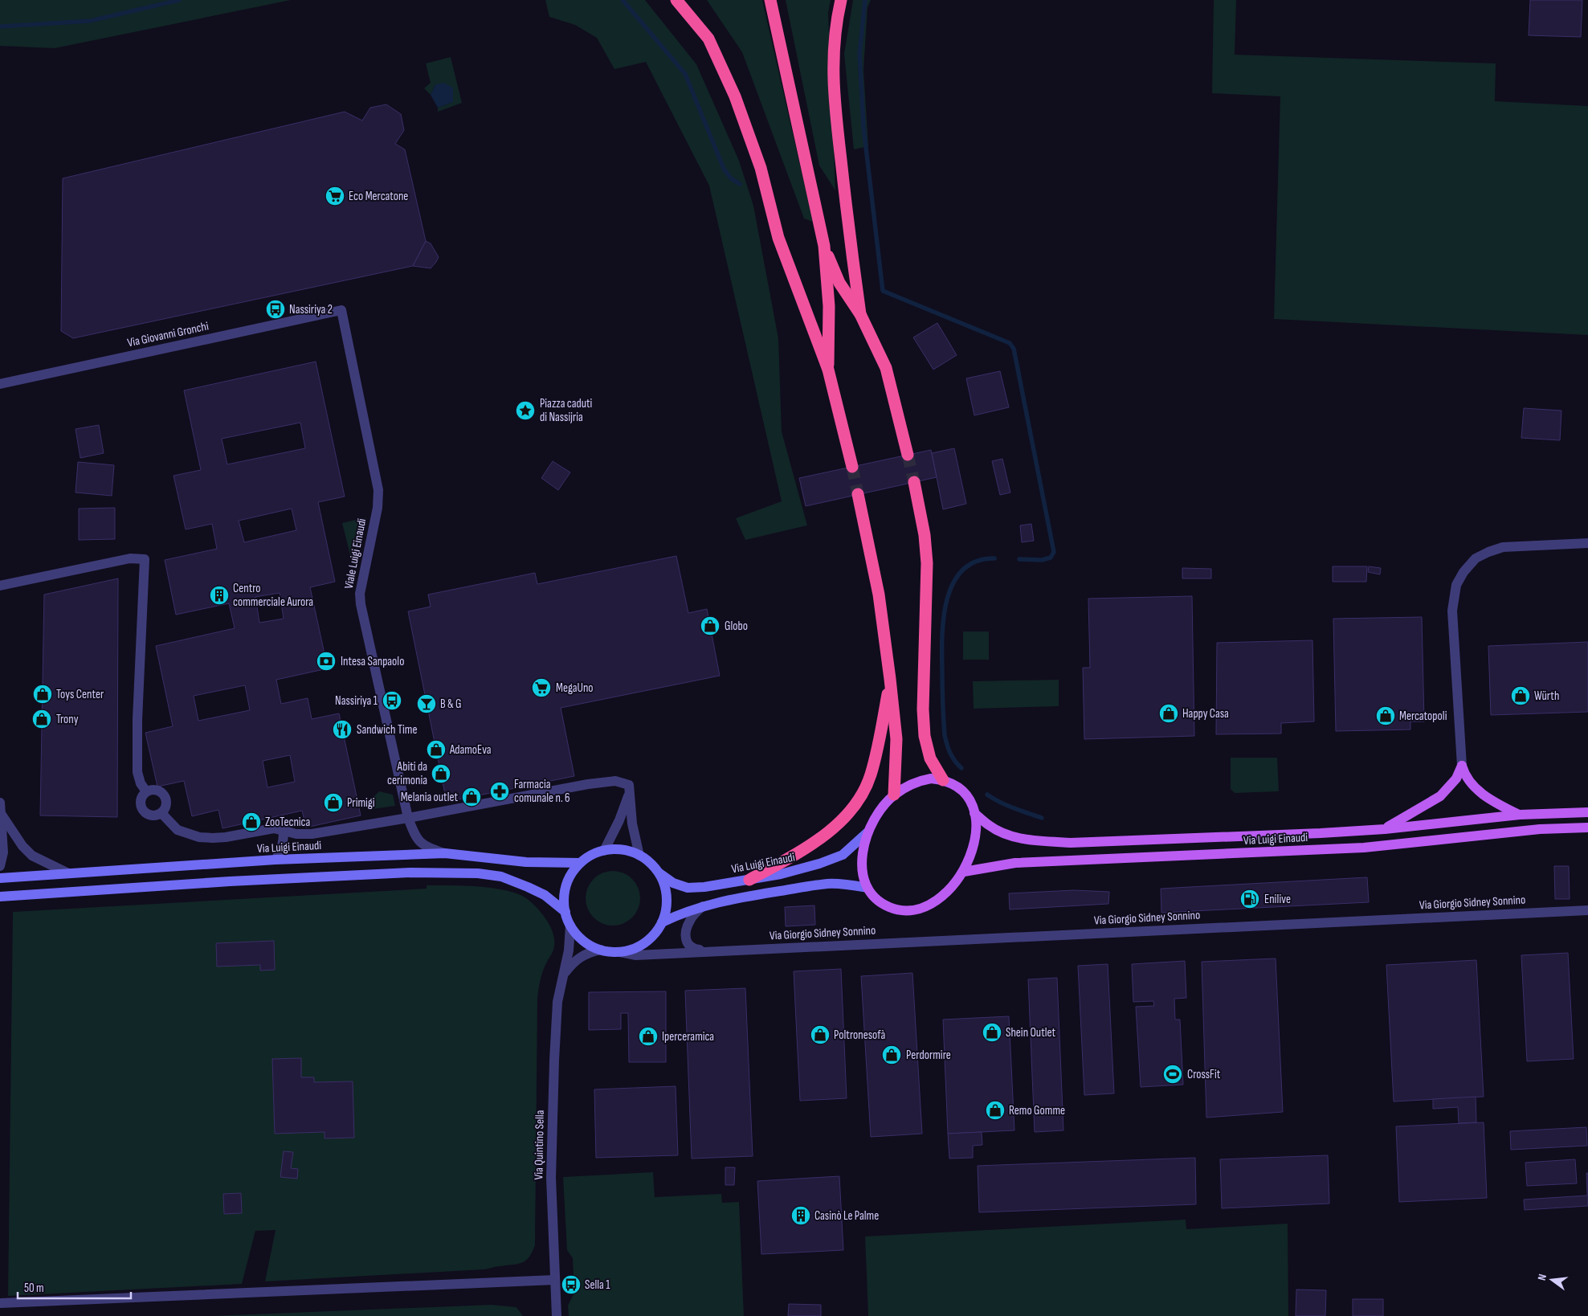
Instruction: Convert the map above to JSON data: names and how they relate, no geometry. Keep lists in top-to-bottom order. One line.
{"streets":{"main road":["Via Luigi Einaudi"],"street":["Via Giovanni Gronchi","Viale Luigi Einaudi","Via Giorgio Sidney Sonnino","Via Quintino Sella"]},"crossings":[["Via Giovanni Gronchi","Viale Luigi Einaudi"],["Viale Luigi Einaudi","Via Luigi Einaudi"],["Via Luigi Einaudi","Via Giorgio Sidney Sonnino"],["Via Luigi Einaudi","Via Quintino Sella"],["Via Giorgio Sidney Sonnino","Via Quintino Sella"]],"places":{"supermarket":["Eco Mercatone","MegaUno"],"bus stop":["Nassiriya 2","Nassiriya 1","Sella 1"],"place":["Piazza caduti di Nassijria"],"building":["Centro commerciale Aurora","Casinò Le Palme"],"shop":["Globo","Toys Center","Würth","Happy Casa","Mercatopoli","Trony","AdamoEva","Abiti da cerimonia","Melania outlet","Primigi","ZooTecnica","Shein Outlet","Poltronesofà","Iperceramica","Perdormire","Remo Gomme"],"bank":["Intesa Sanpaolo"],"bar":["B & G"],"restaurant":["Sandwich Time"],"pharmacy":["Farmacia comunale n. 6"],"fuel station":["Enilive"],"sports":["CrossFit"]},"scale_bar":"50 m","north":"left"}
